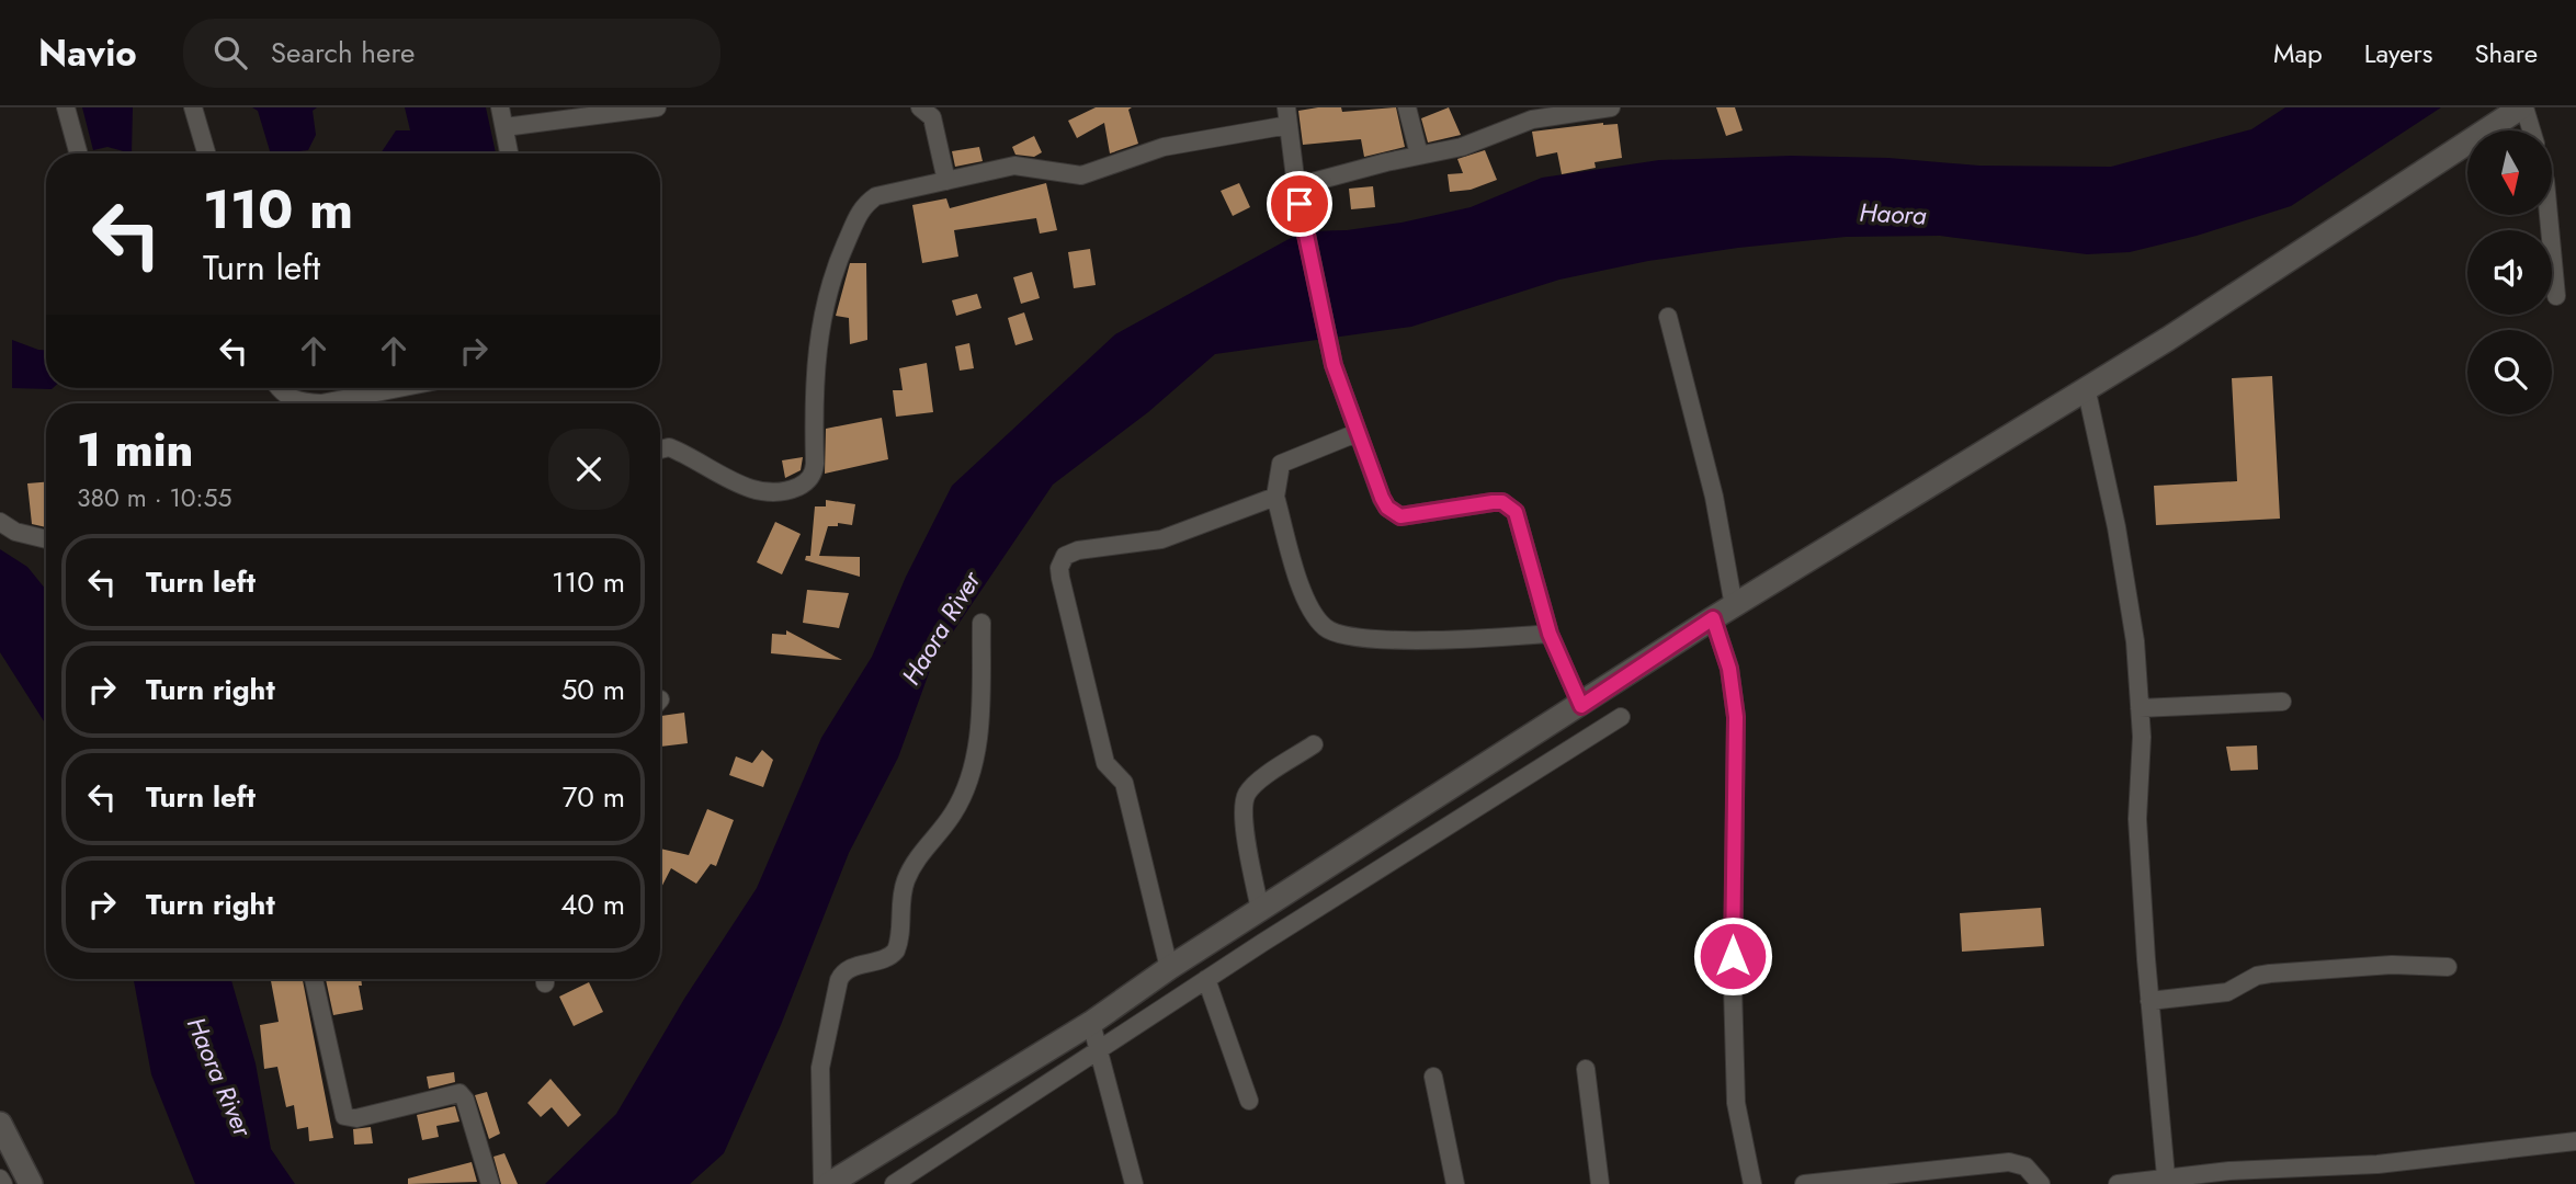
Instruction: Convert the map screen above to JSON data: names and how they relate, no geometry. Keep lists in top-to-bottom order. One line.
{"water":["Haora","Haora River"],"north":"bottom","page":{"header":"Navio","search":"Search here","nav":["Map","Layers","Share"],"turn":["110 m","Turn left"],"heading":["1 min","380 m · 10:55"],"list":[{"name":"Turn left","value":"110 m"},{"name":"Turn right","value":"50 m"},{"name":"Turn left","value":"70 m"},{"name":"Turn right","value":"40 m"}]}}
